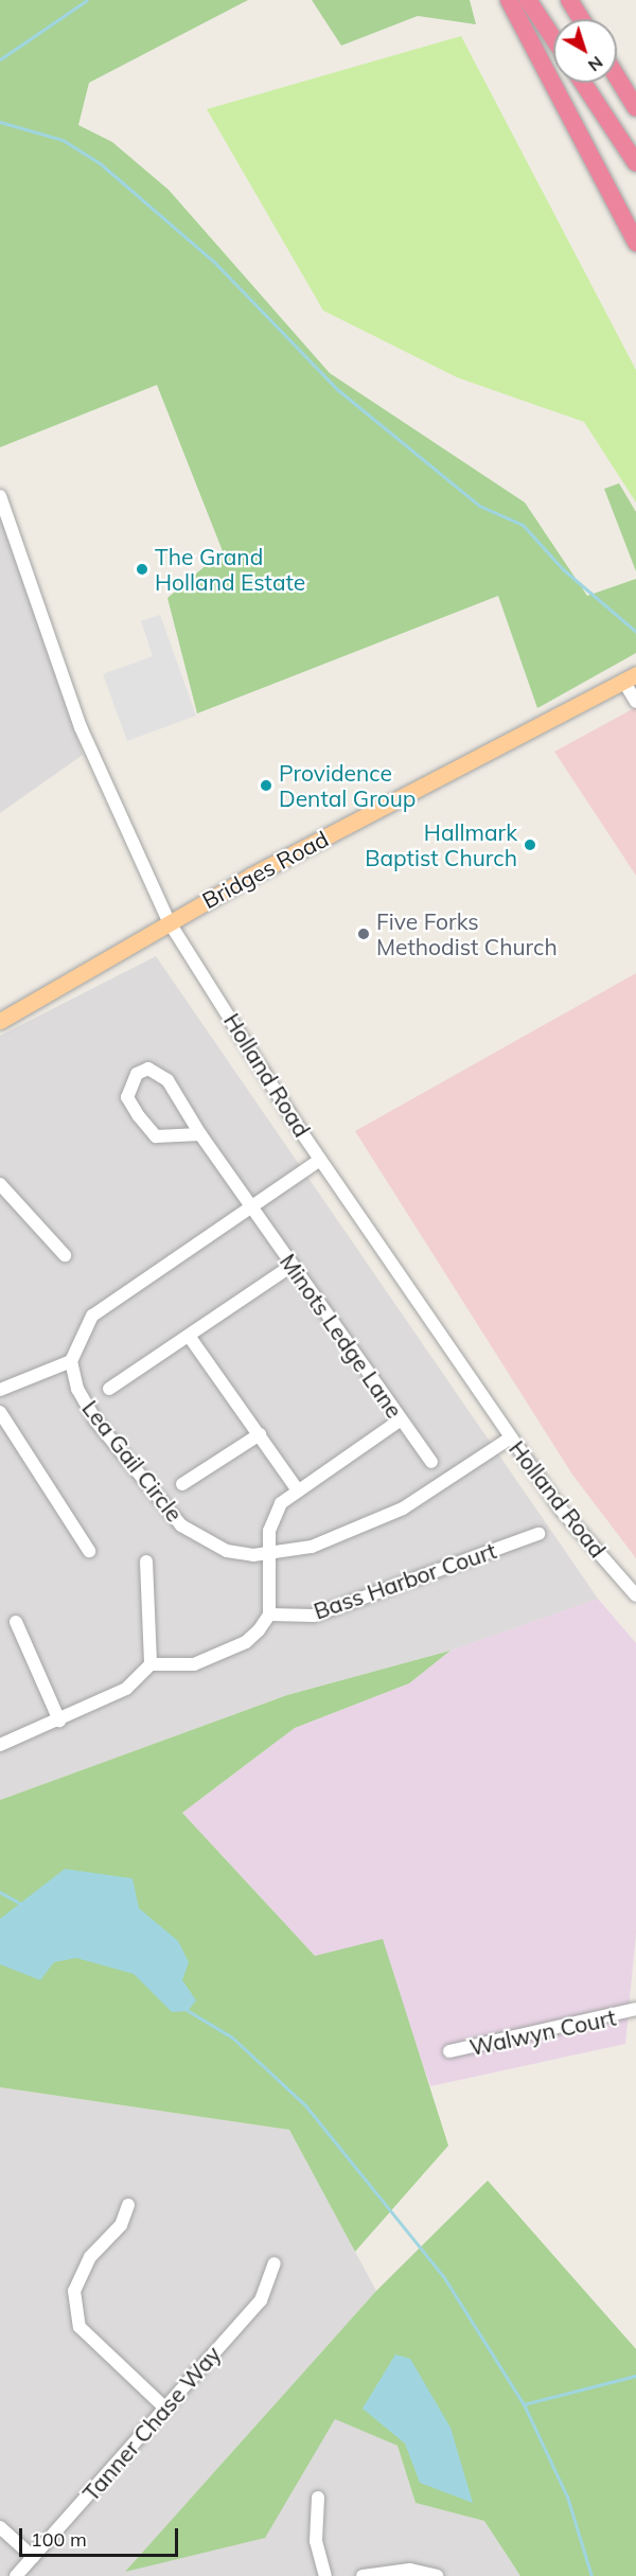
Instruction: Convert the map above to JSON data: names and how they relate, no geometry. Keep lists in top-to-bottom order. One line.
{"streets":{"main road":["Bridges Road"],"street":["Holland Road","Minots Ledge Lane","Lea Gail Circle","Bass Harbor Court","Walwyn Court","Tanner Chase Way"]},"crossings":[["Bridges Road","Holland Road"],["Holland Road","Lea Gail Circle"]],"places":["The Grand Holland Estate","Providence Dental Group","Hallmark Baptist Church","Five Forks Methodist Church"],"scale_bar":"100 m","north":"bottom right"}
